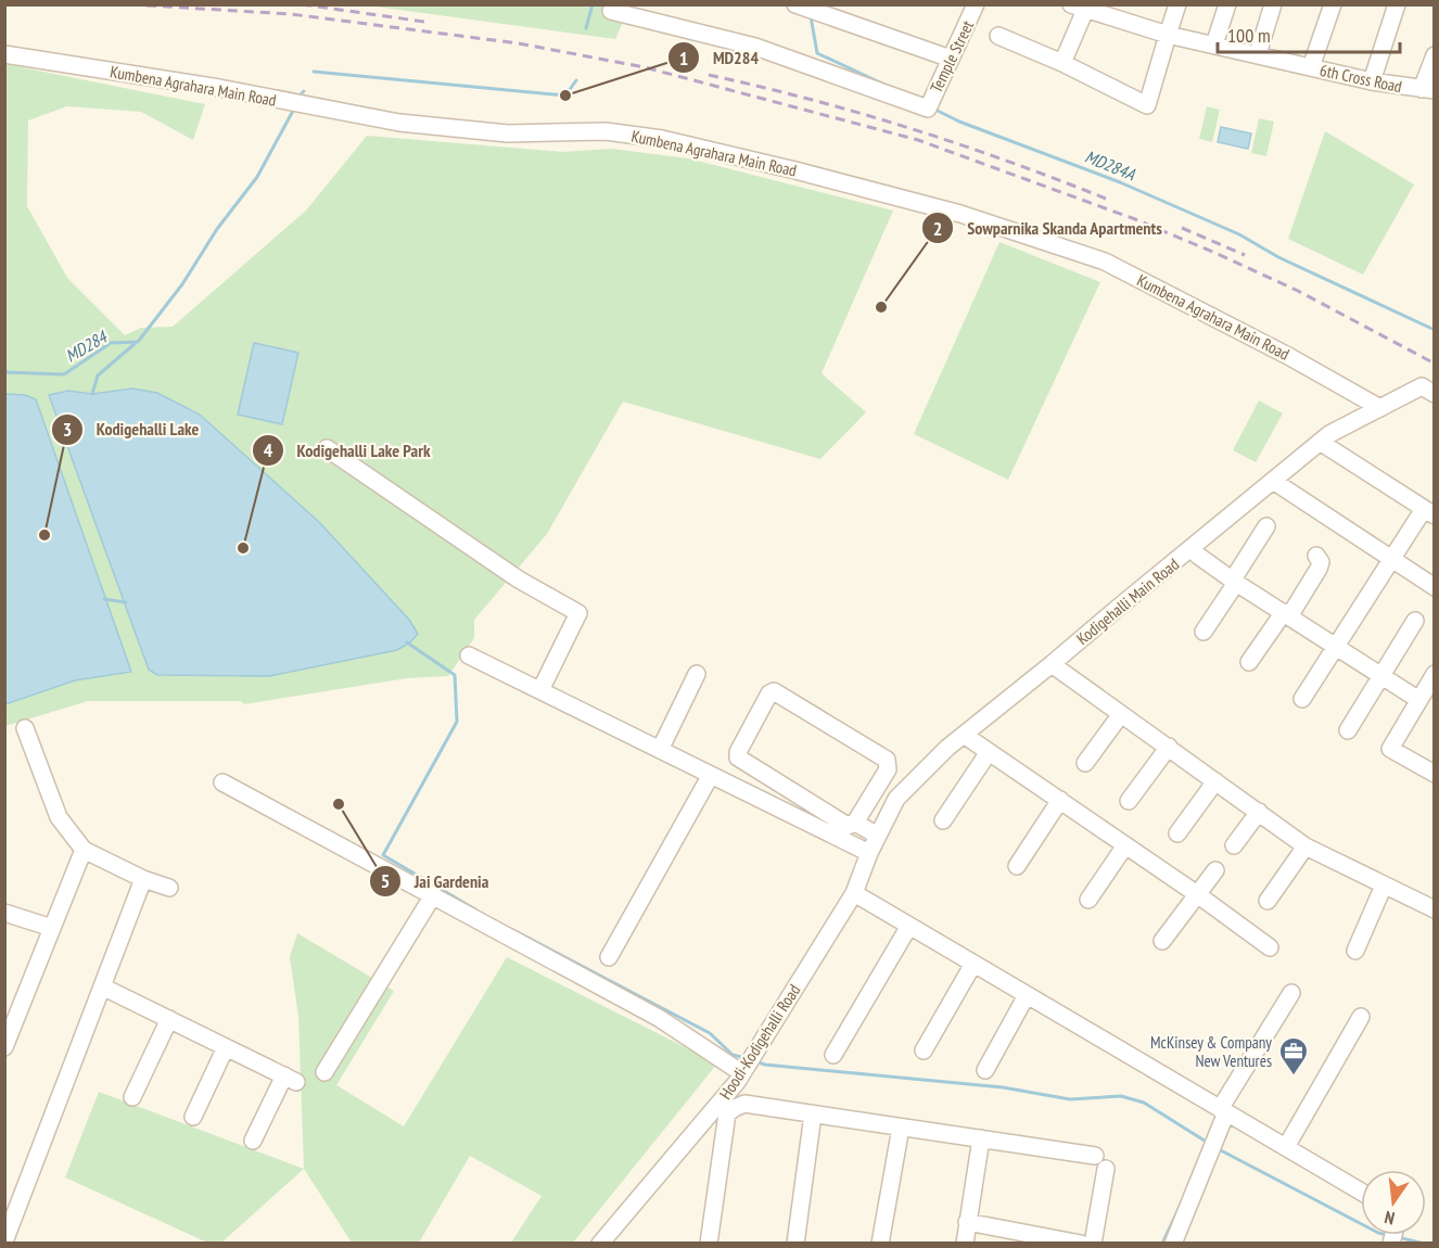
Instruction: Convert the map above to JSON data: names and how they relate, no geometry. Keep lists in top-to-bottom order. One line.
{"streets":{"street":["Temple Street","6th Cross Road","Kumbena Agrahara Main Road","Kodigehalli Main Road","Hoodi-Kodigehalli Road"]},"crossings":[["Kumbena Agrahara Main Road","Kodigehalli Main Road"],["Kodigehalli Main Road","Hoodi-Kodigehalli Road"]],"water":["MD284A","MD284"],"places":{"other":["MD284","Sowparnika Skanda Apartments","Kodigehalli Lake","Kodigehalli Lake Park","Jai Gardenia"],"office":["McKinsey & Company New Ventures"]},"scale_bar":"100 m","north":"bottom"}
